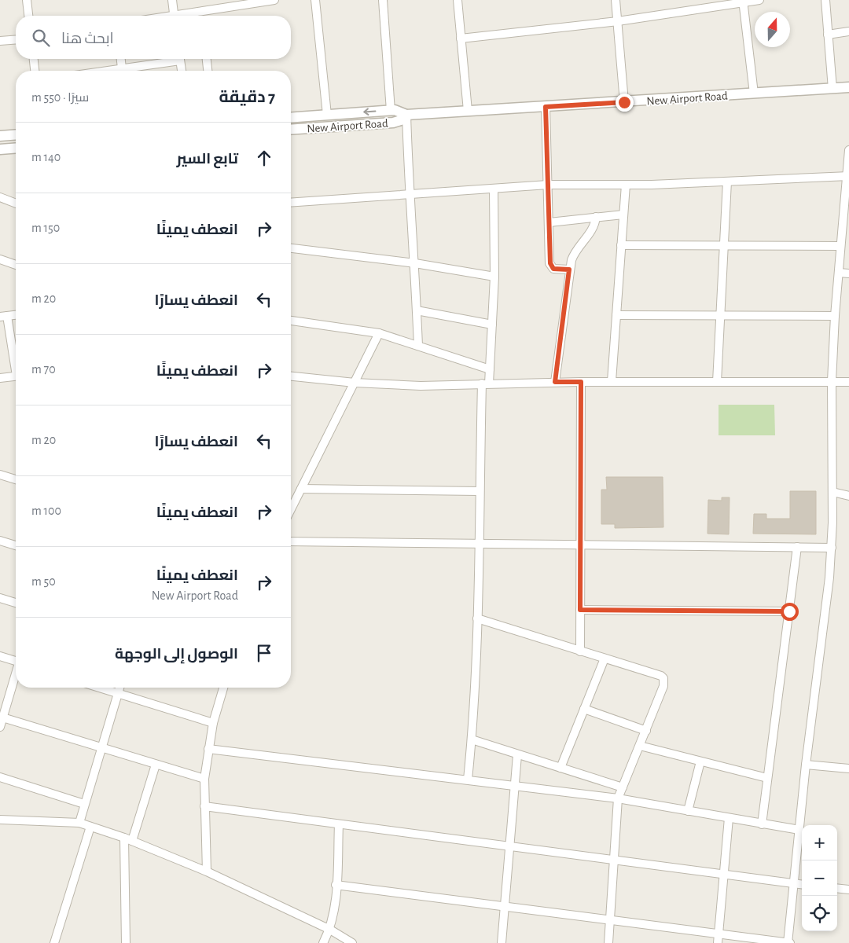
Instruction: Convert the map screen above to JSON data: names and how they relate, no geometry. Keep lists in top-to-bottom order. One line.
{"streets":{"street":["New Airport Road"]},"north":"top","page":{"search":"ابحث هنا","heading":["7 دقيقة","سيرًا · 550 m"],"list":[["تابع السير","140 m"],["انعطف يمينًا","150 m"],["انعطف يسارًا","20 m"],["انعطف يمينًا","70 m"],["انعطف يسارًا","20 m"],["انعطف يمينًا","100 m"],["انعطف يمينًا","New Airport Road","50 m"],"الوصول إلى الوجهة"],"map_buttons":["+","−"]}}
